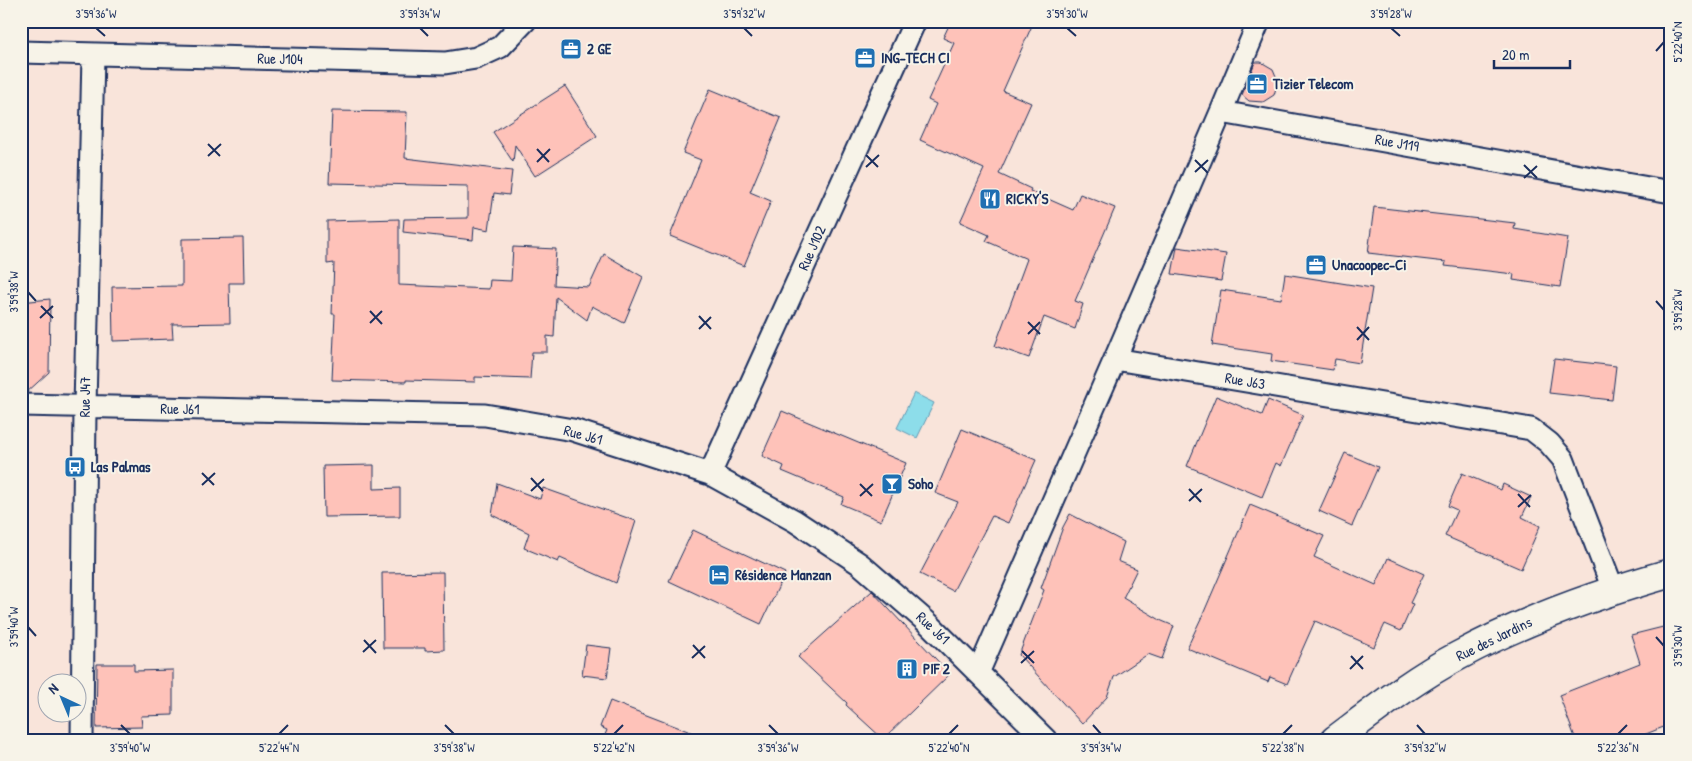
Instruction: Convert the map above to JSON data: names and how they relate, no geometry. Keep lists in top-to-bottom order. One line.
{"streets":{"main road":["Rue des Jardins"],"street":["Rue J104","Rue J119","Rue J102","Rue J63","Rue J47","Rue J61"]},"crossings":[["Rue J104","Rue J47"],["Rue J102","Rue J61"],["Rue J63","Rue des Jardins"],["Rue J47","Rue J61"]],"places":{"office":["2 GE","ING-TECH CI","Tizier Telecom","Unacoopec-Ci"],"restaurant":["RICKY'S"],"bus stop":["Las Palmas"],"bar":["Soho"],"hotel":["Résidence Manzan"],"building":["PIF 2"]},"scale_bar":"20 m","north":"top left","coordinates":["3°59'36\"W","3°59'34\"W","3°59'32\"W","3°59'30\"W","3°59'28\"W","5°22'40\"N","3°59'38\"W","3°59'40\"W","5°22'44\"N","5°22'42\"N","5°22'38\"N","5°22'36\"N"]}
